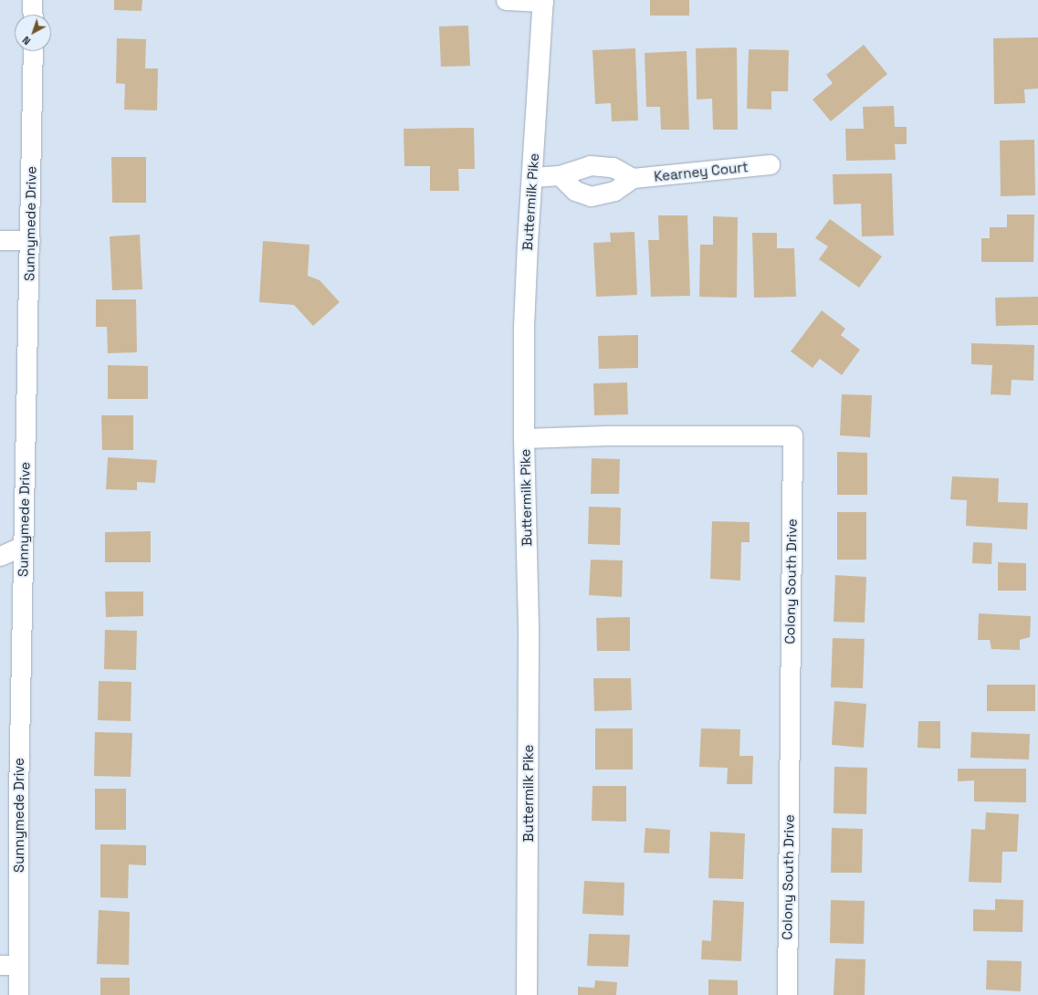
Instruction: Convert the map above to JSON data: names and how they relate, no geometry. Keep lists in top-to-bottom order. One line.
{"streets":{"main road":["Buttermilk Pike"],"street":["Kearney Court","Sunnymede Drive","Colony South Drive"]},"crossings":[["Buttermilk Pike","Colony South Drive"]],"north":"bottom left"}
